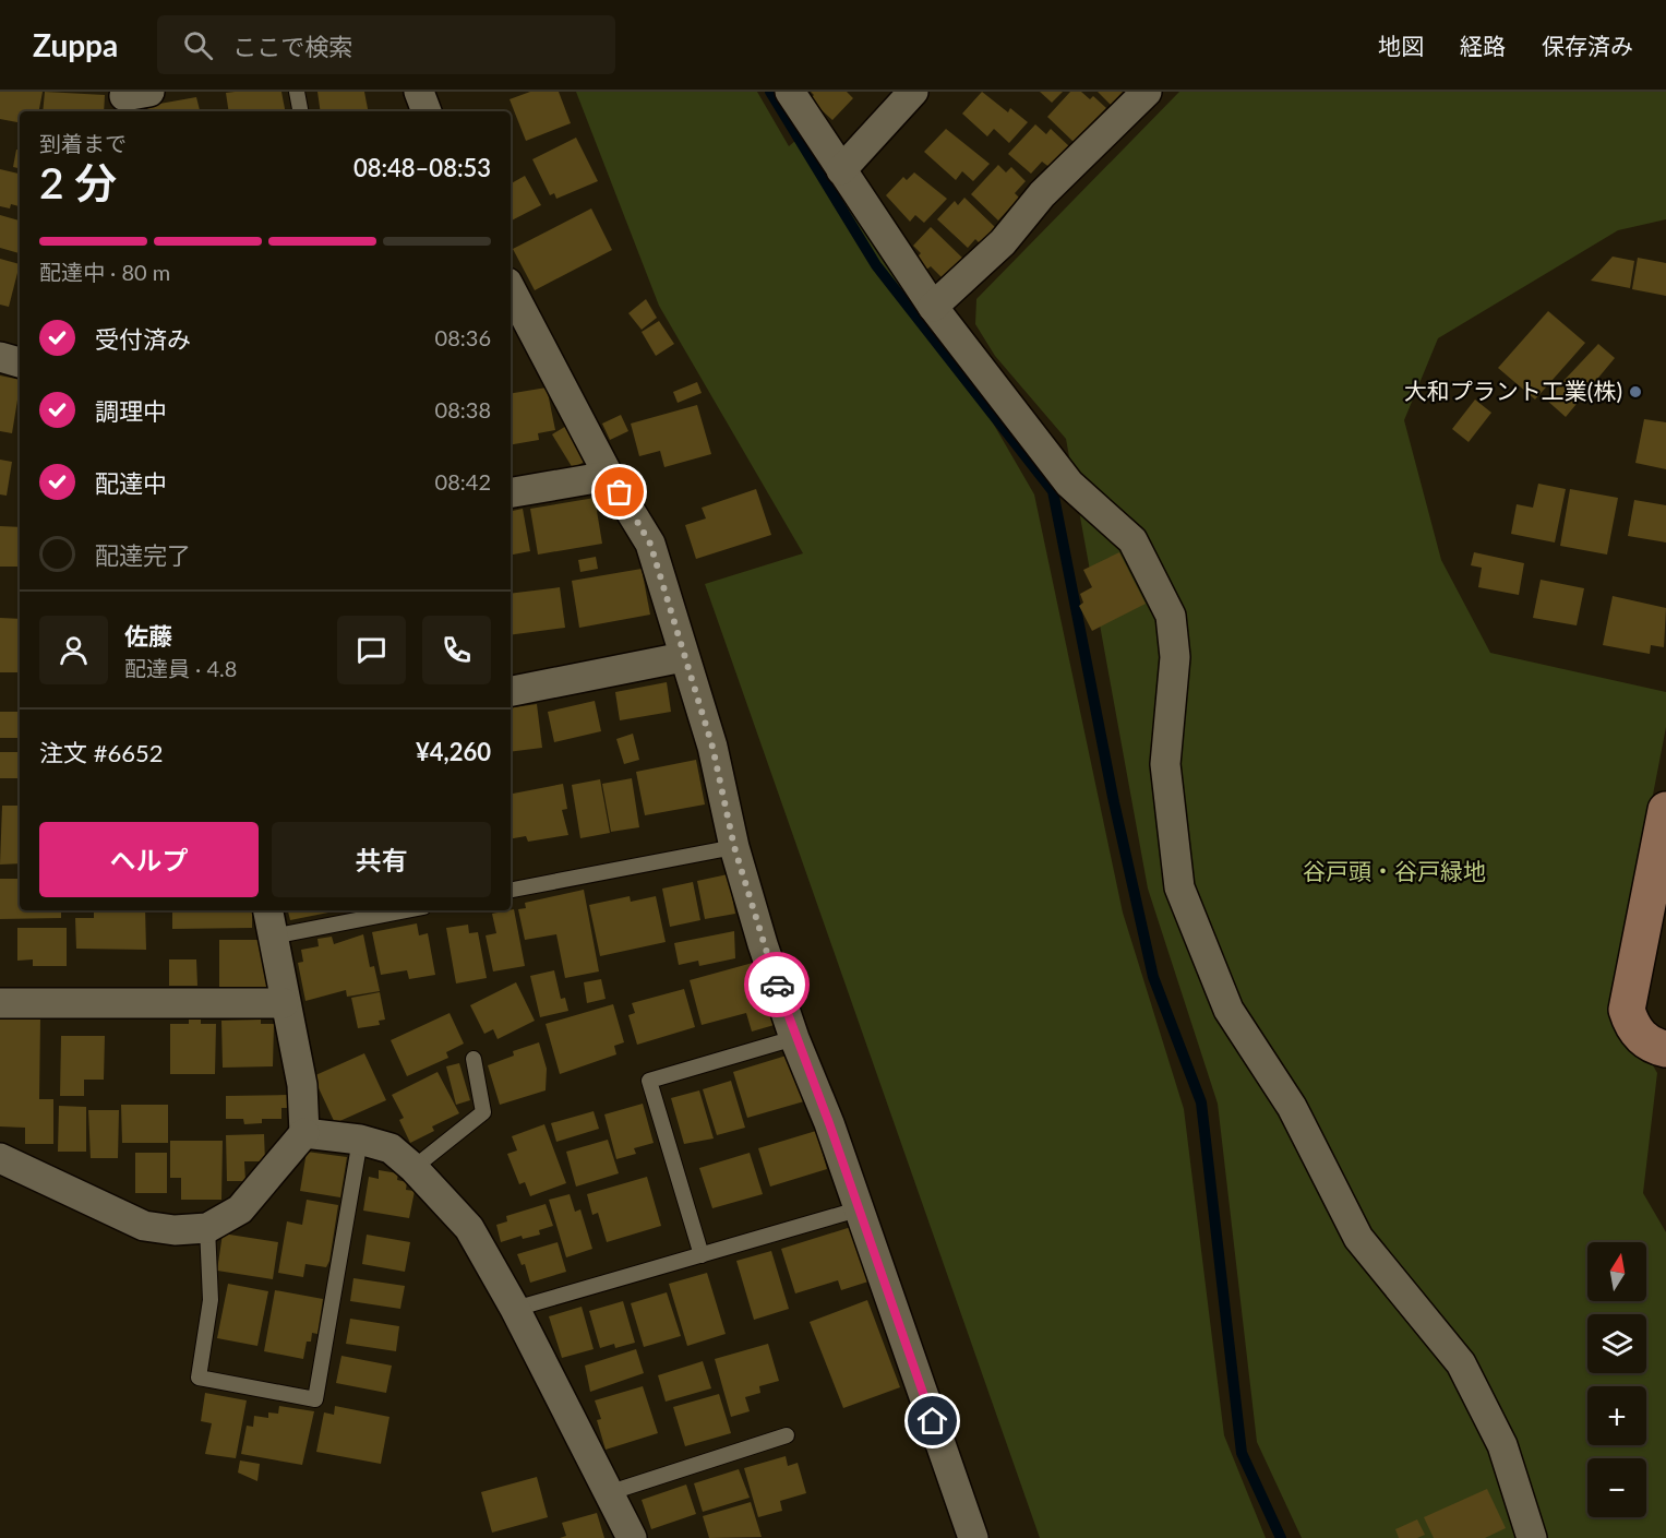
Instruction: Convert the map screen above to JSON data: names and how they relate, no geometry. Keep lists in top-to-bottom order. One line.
{"parks":["谷戸頭・谷戸緑地"],"places":["大和プラント工業(株)"],"north":"top","page":{"header":"Zuppa","search":"ここで検索","nav":["地図","経路","保存済み"],"heading":["2 分","到着まで","08:48–08:53"],"panel":["佐藤","配達員 · 4.8","注文 #6652","¥4,260"],"bar":"配達中 · 80 m","list":[["受付済み","08:36"],["調理中","08:38"],["配達中","08:42"],"配達完了"],"buttons":["ヘルプ","共有"],"map_buttons":["+","−"]}}
